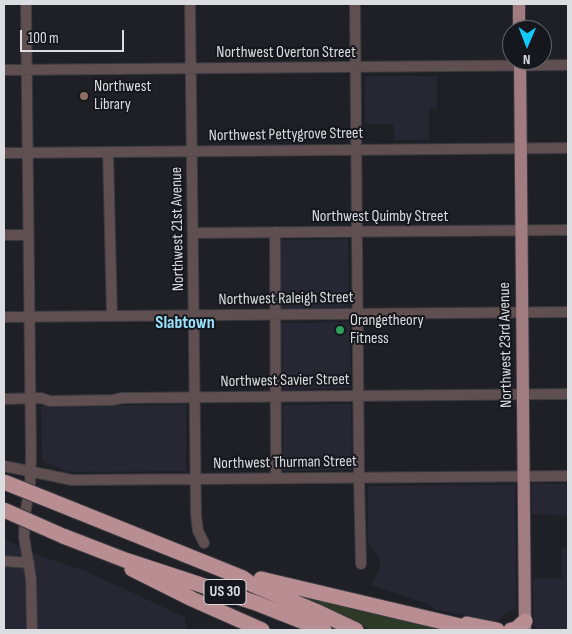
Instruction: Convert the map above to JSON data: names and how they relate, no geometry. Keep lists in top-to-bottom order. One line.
{"streets":{"highway":["US 30"],"main road":["Northwest 23rd Avenue"],"street":["Northwest Overton Street","Northwest Pettygrove Street","Northwest Quimby Street","Northwest 21st Avenue","Northwest Raleigh Street","Northwest Savier Street","Northwest Thurman Street"]},"crossings":[["Northwest Overton Street","Northwest 21st Avenue"],["Northwest Pettygrove Street","Northwest 21st Avenue"],["Northwest Pettygrove Street","Northwest 23rd Avenue"],["Northwest Quimby Street","Northwest 21st Avenue"],["Northwest Quimby Street","Northwest 23rd Avenue"],["Northwest 21st Avenue","Northwest Raleigh Street"],["Northwest 21st Avenue","Northwest Savier Street"],["Northwest 21st Avenue","Northwest Thurman Street"],["Northwest Raleigh Street","Northwest 23rd Avenue"],["Northwest 23rd Avenue","Northwest Savier Street"],["Northwest 23rd Avenue","Northwest Thurman Street"]],"districts":["Slabtown"],"places":["Northwest Library","Orangetheory Fitness"],"scale_bar":"100 m","north":"bottom"}
